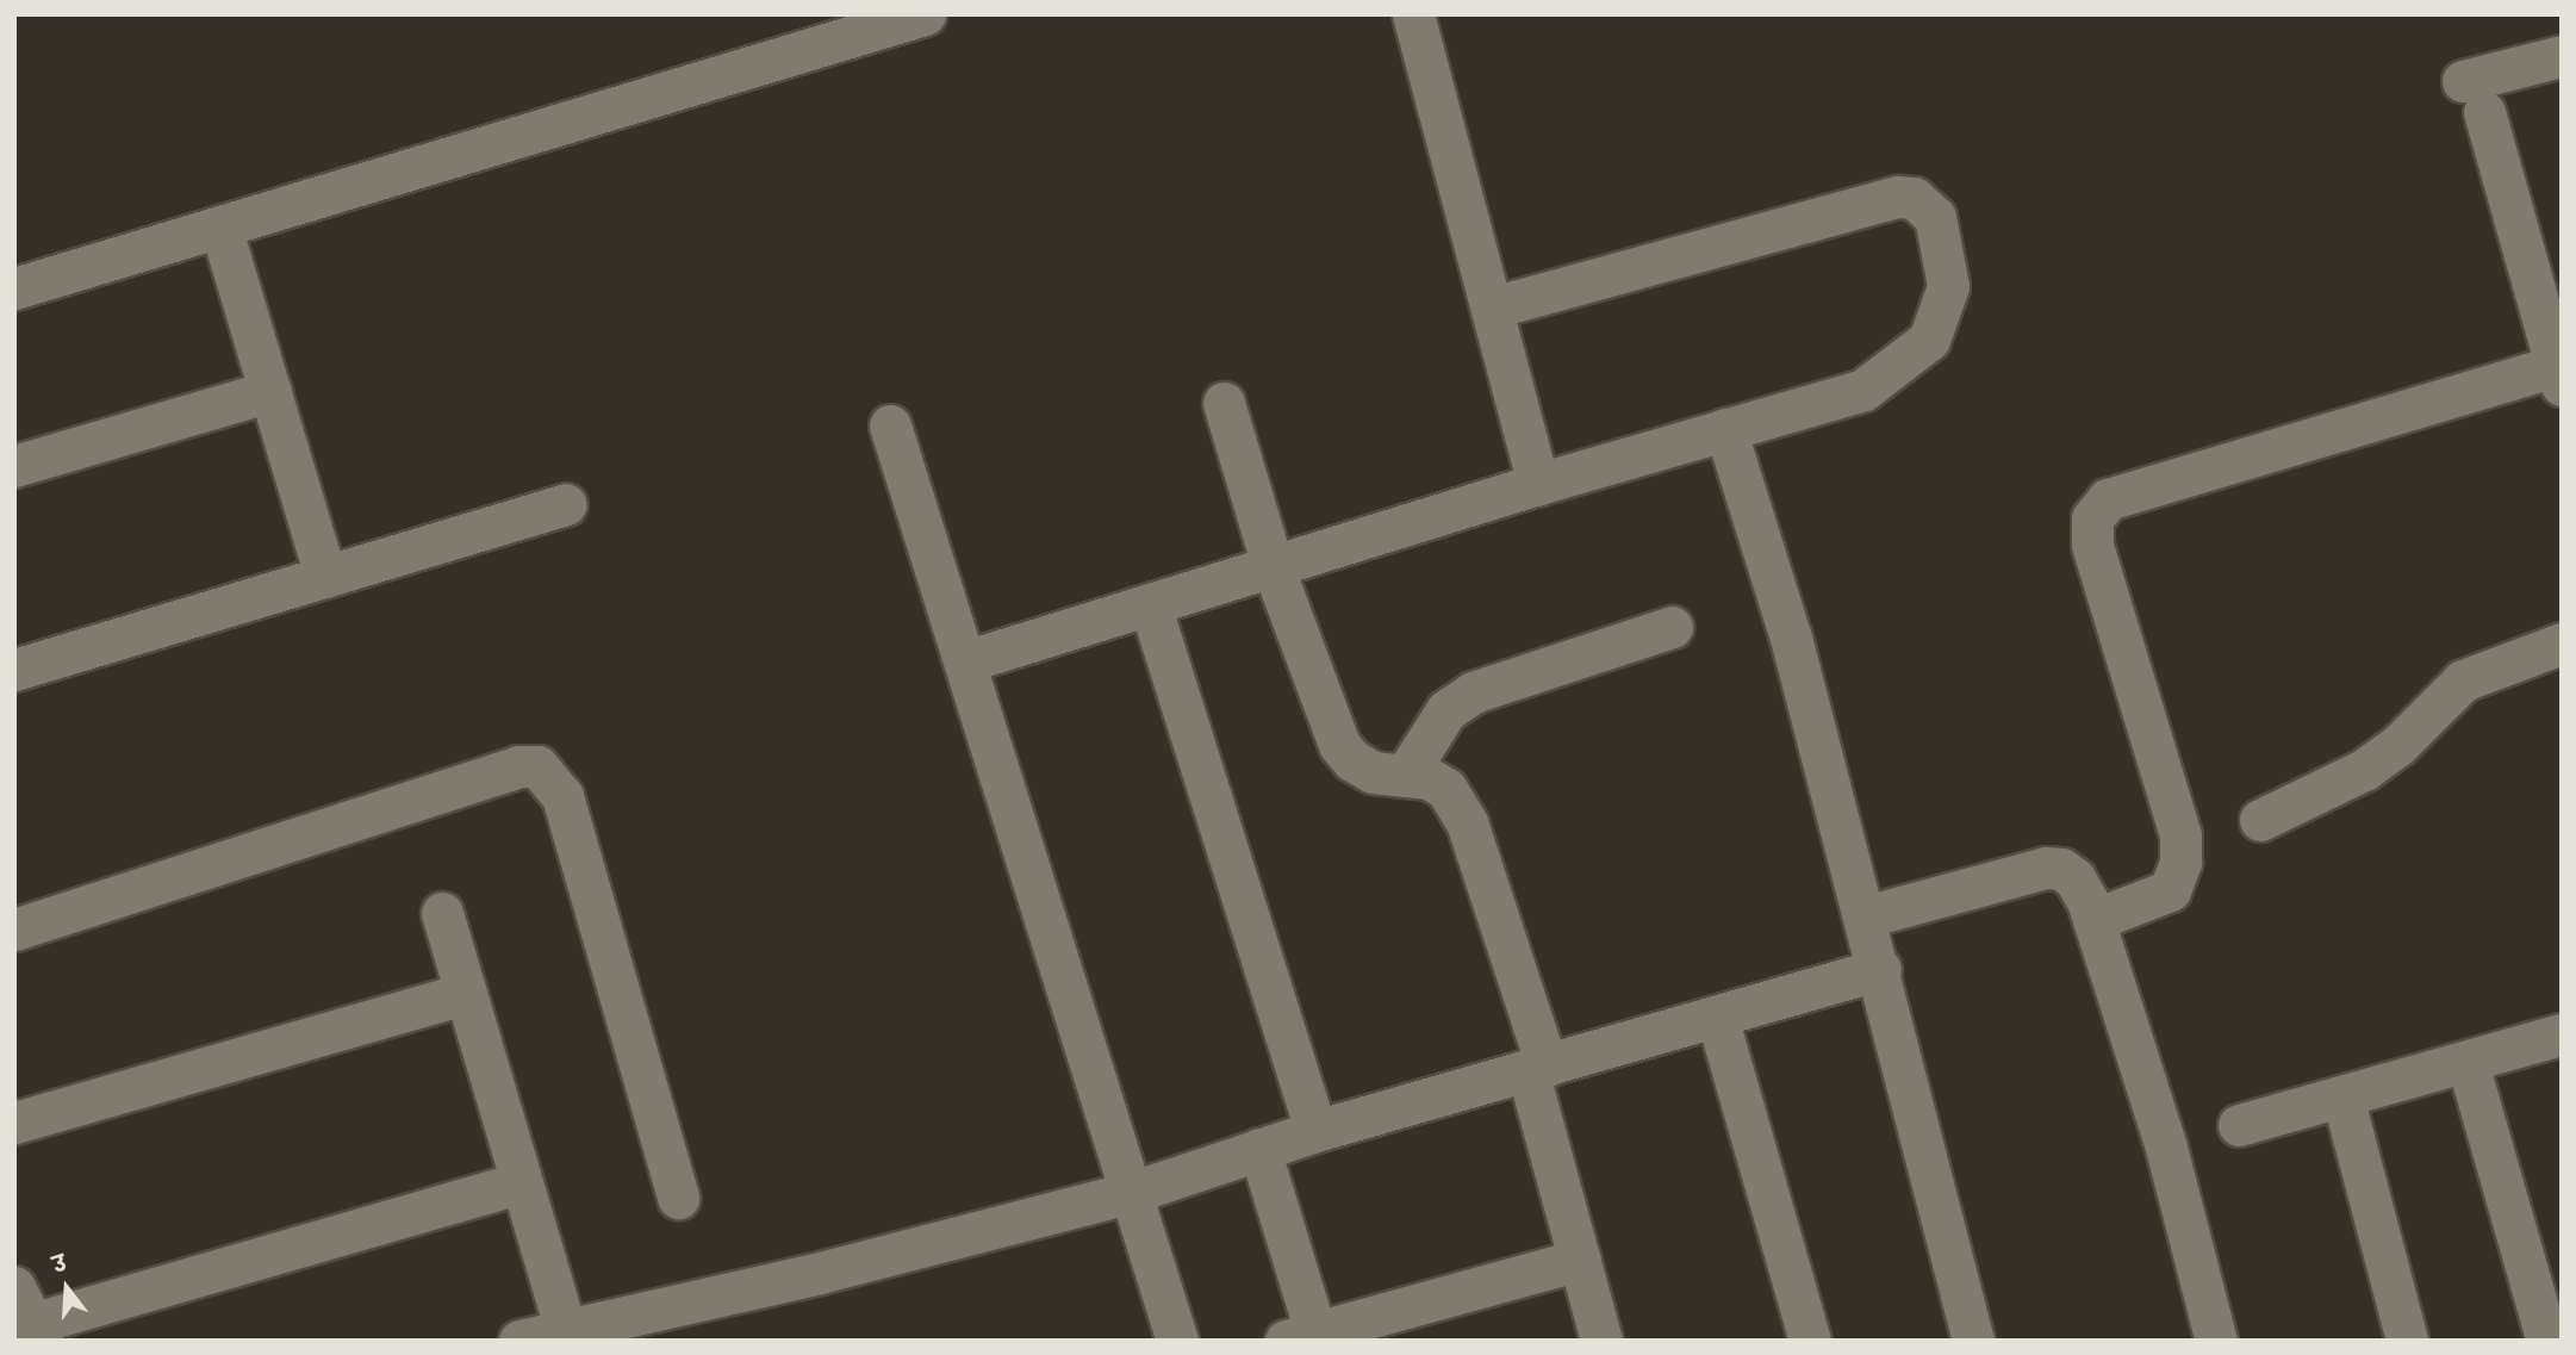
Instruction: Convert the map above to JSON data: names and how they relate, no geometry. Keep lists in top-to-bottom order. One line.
{"north":"top"}
